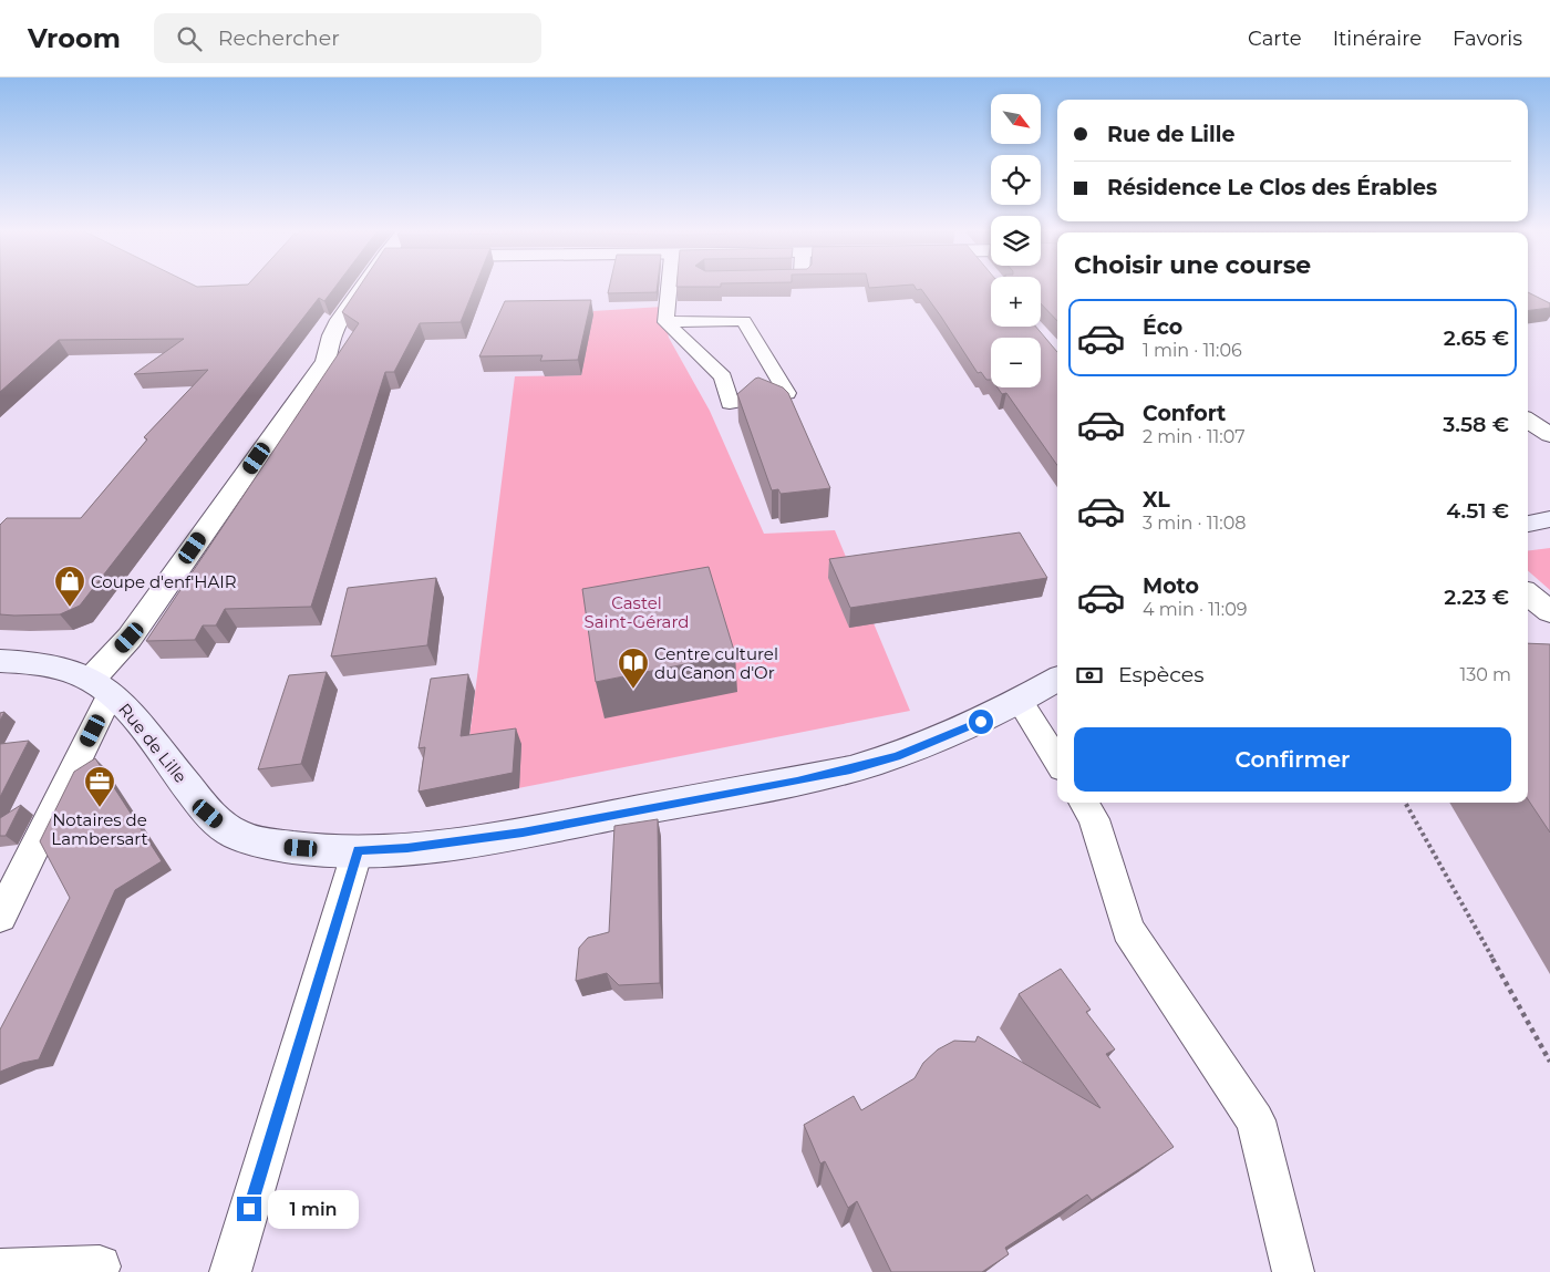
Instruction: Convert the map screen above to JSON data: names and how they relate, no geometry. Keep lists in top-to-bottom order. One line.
{"streets":{"street":["Rue de Lille"]},"parks":["Castel Saint-Gérard"],"places":{"shop":["Coupe d'enf'HAIR"],"library":["Centre culturel du Canon d'Or"],"office":["Notaires de Lambersart"]},"north":"bottom right","page":{"header":"Vroom","search":"Rechercher","nav":["Carte","Itinéraire","Favoris"],"map_buttons":["+","−"],"banner":["Rue de Lille","Résidence Le Clos des Érables"],"heading":"Choisir une course","list":[{"name":"Éco","note":"1 min · 11:06","value":"2.65 €"},{"name":"Confort","note":"2 min · 11:07","value":"3.58 €"},{"name":"XL","note":"3 min · 11:08","value":"4.51 €"},{"name":"Moto","note":"4 min · 11:09","value":"2.23 €"}],"pay":["Espèces","130 m"],"buttons":"Confirmer","bubble":"1 min"}}
